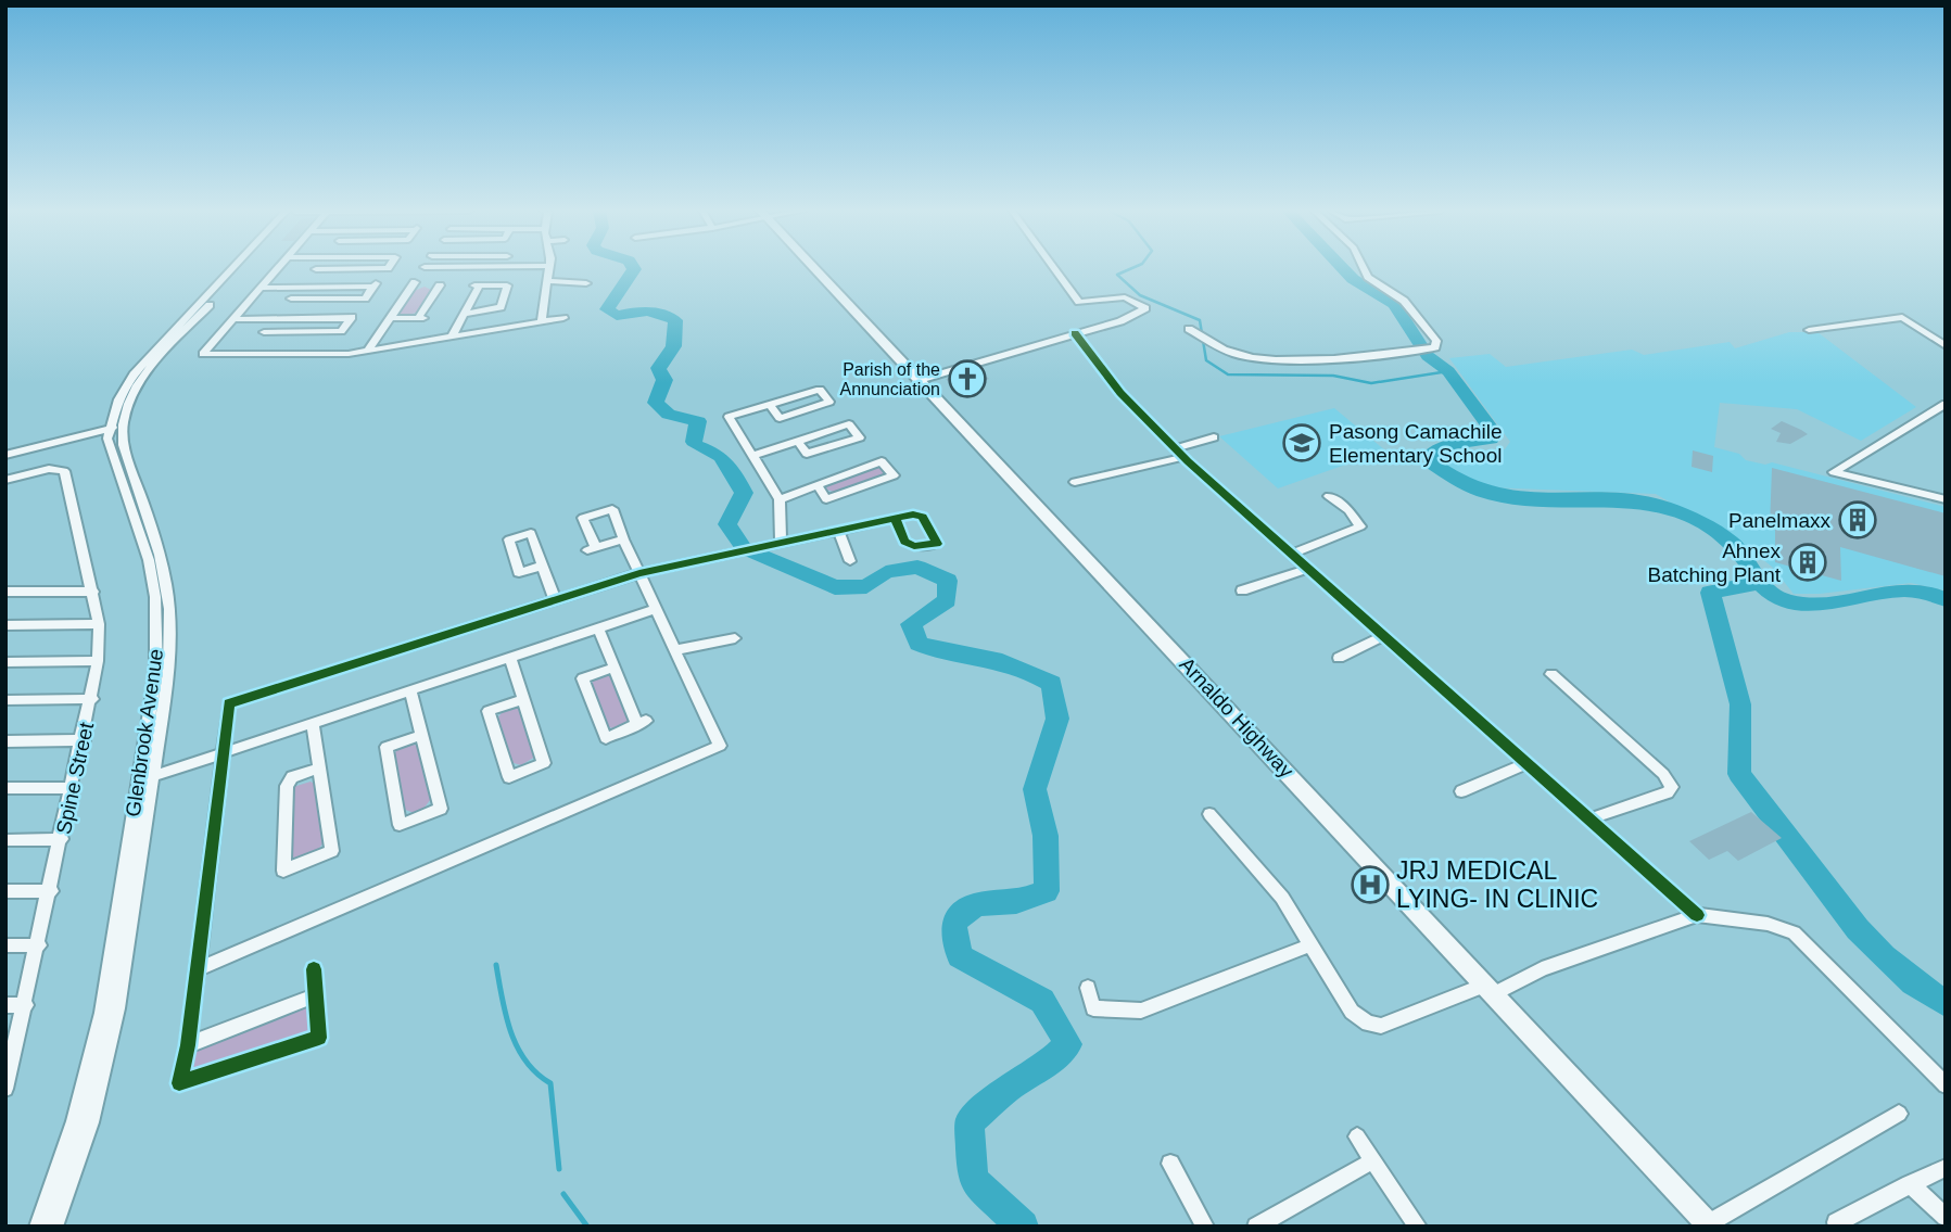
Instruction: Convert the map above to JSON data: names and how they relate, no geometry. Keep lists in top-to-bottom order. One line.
{"streets":{"main road":["Arnaldo Highway"],"street":["Glenbrook Avenue","Spine Street"]},"places":{"church":["Parish of the Annunciation"],"school or university":["Pasong Camachile Elementary School"],"building":["Panelmaxx","Ahnex Batching Plant"],"hospital":["JRJ MEDICAL LYING- IN CLINIC"]}}
